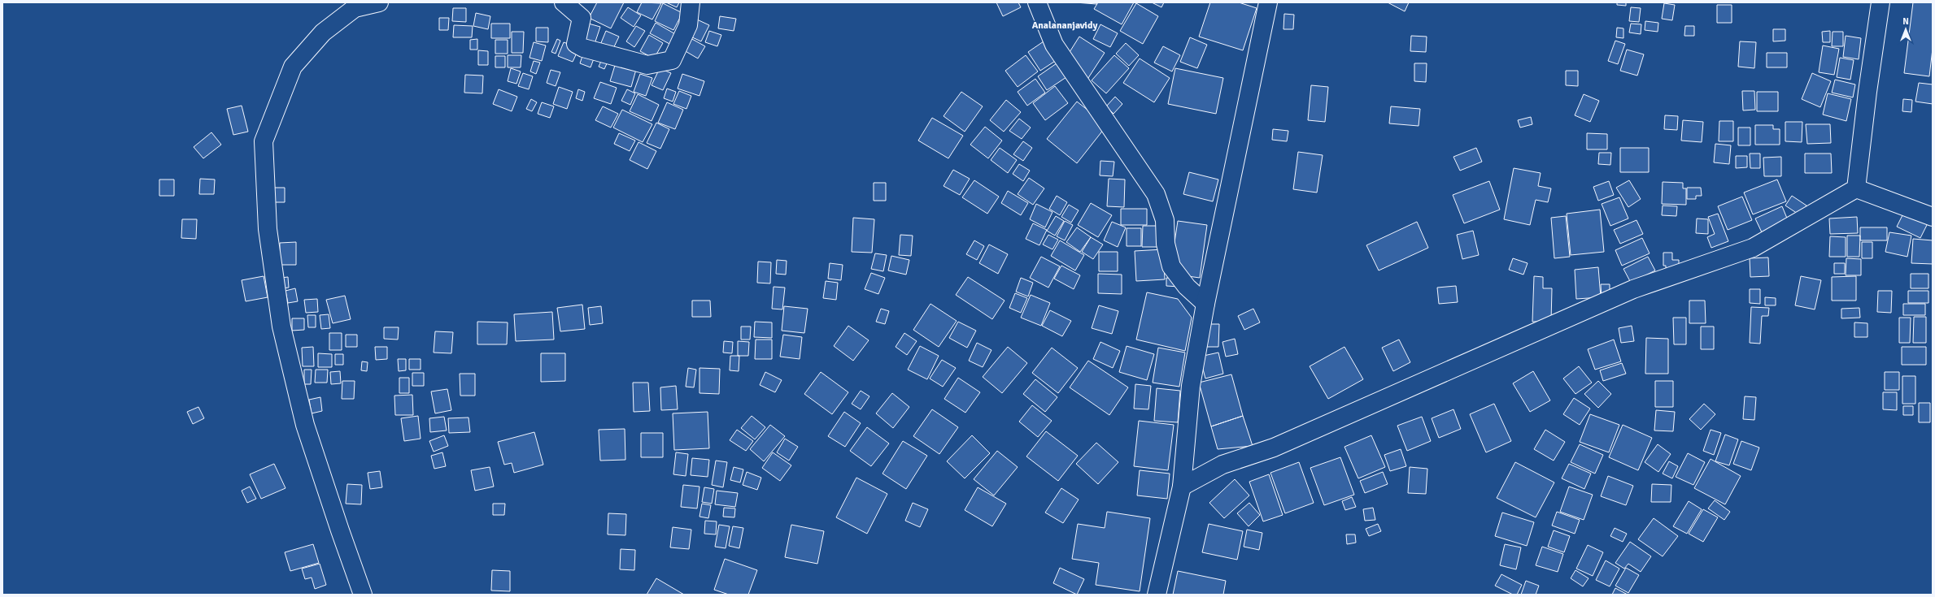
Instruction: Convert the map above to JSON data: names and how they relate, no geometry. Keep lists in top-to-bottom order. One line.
{"districts":["Analananjavidy"],"north":"top"}
